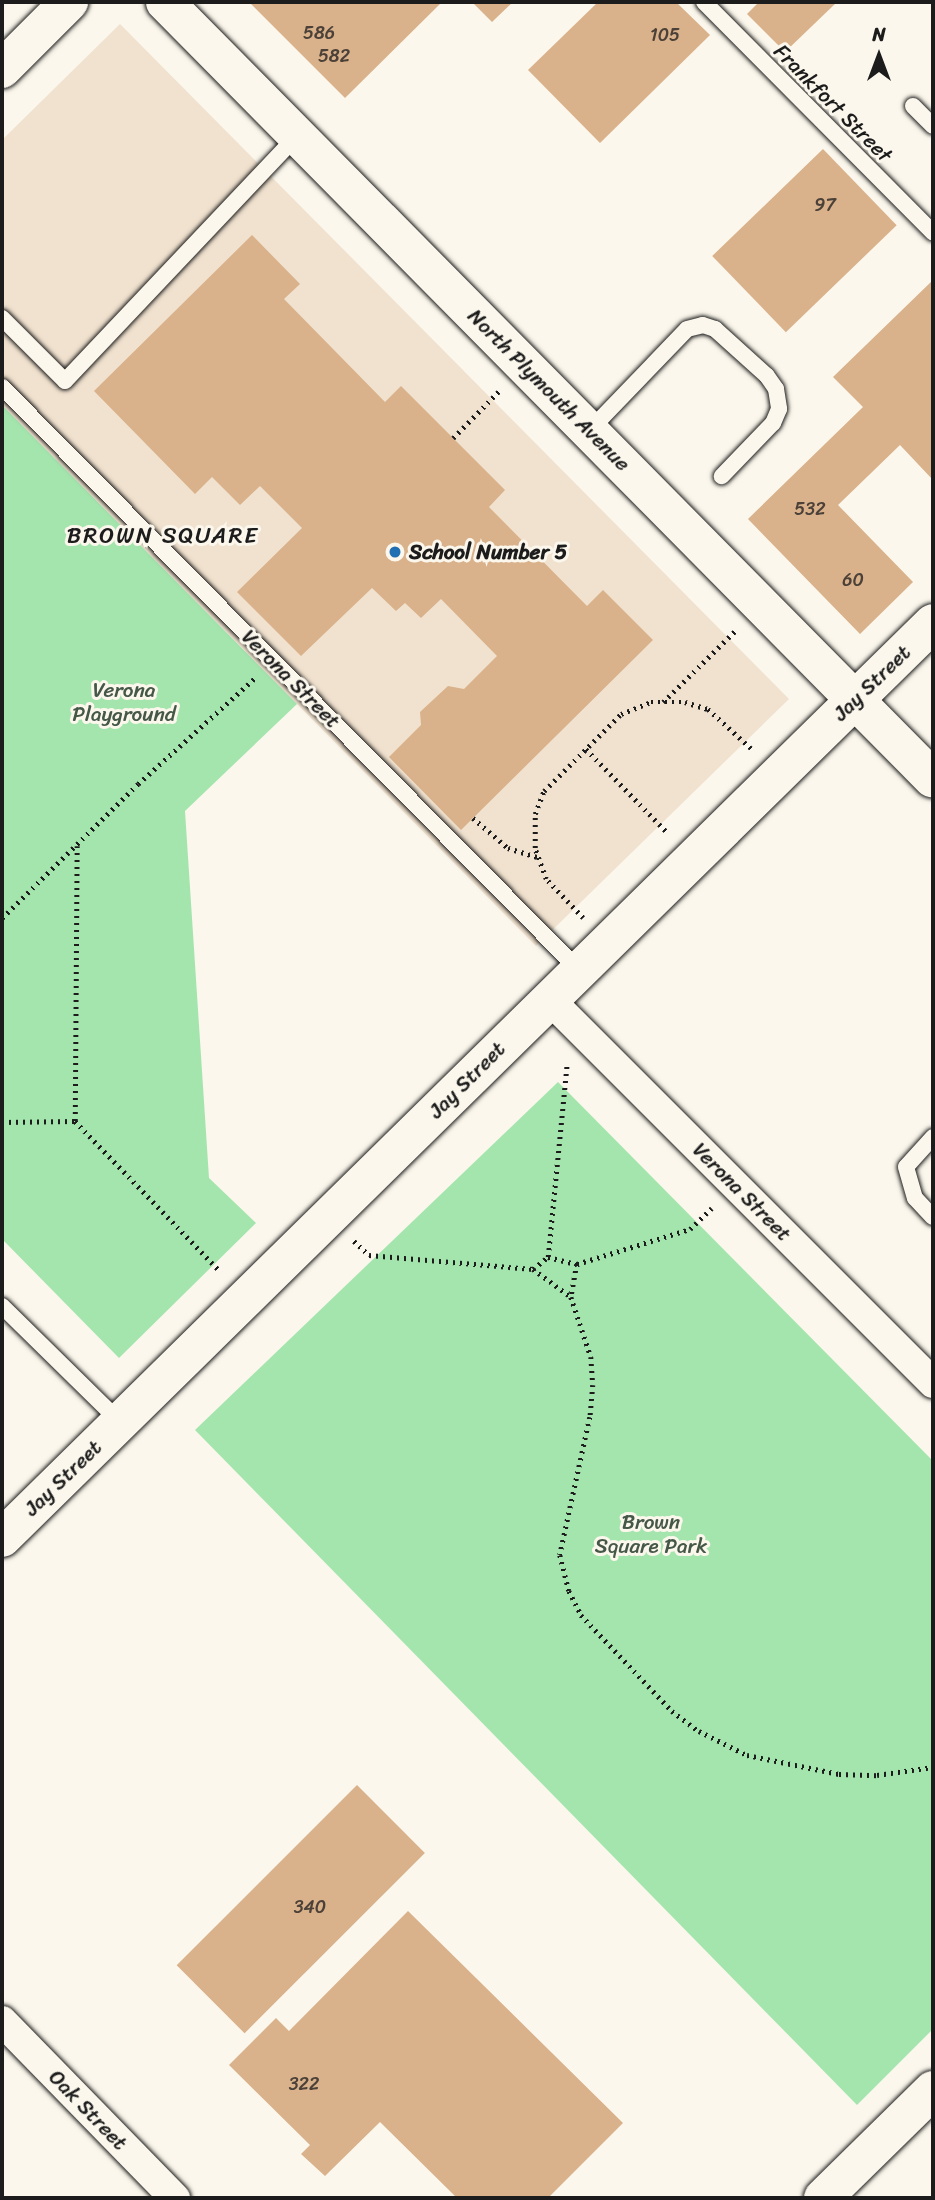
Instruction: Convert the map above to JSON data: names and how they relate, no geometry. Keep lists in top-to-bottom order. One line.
{"streets":{"street":["North Plymouth Avenue","Verona Street","Jay Street","Oak Street"],"lane":["Frankfort Street"]},"crossings":[["North Plymouth Avenue","Jay Street"],["Verona Street","Jay Street"]],"districts":["BROWN SQUARE"],"parks":["Verona Playground","Brown Square Park"],"places":["School Number 5"],"house_numbers":["586","105","582","97","532","60","340","322"],"north":"top"}
